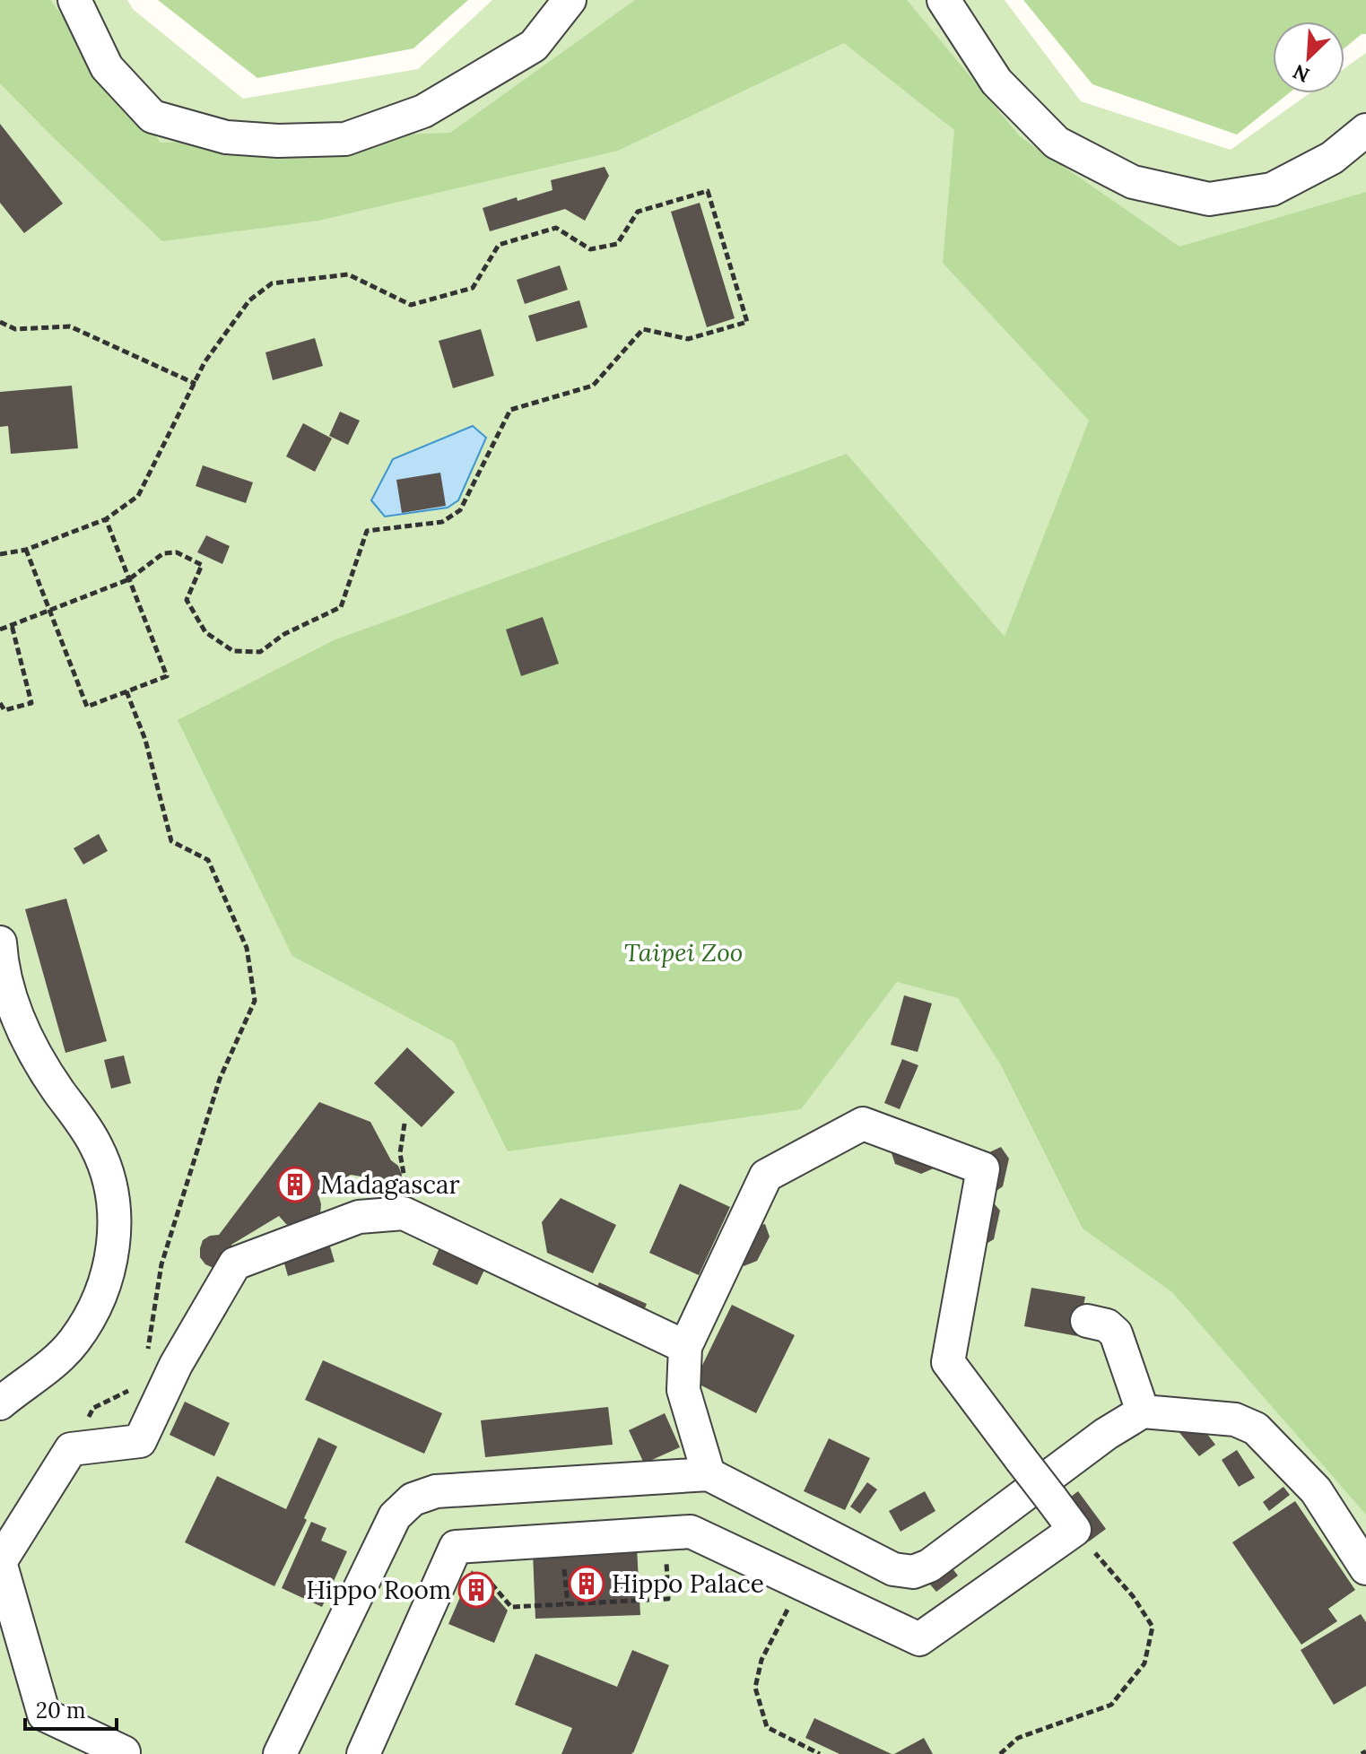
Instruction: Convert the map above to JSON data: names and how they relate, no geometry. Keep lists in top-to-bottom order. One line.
{"parks":["Taipei Zoo"],"places":{"building":["Madagascar","Hippo Palace","Hippo Room"]},"scale_bar":"20 m","north":"bottom left"}
